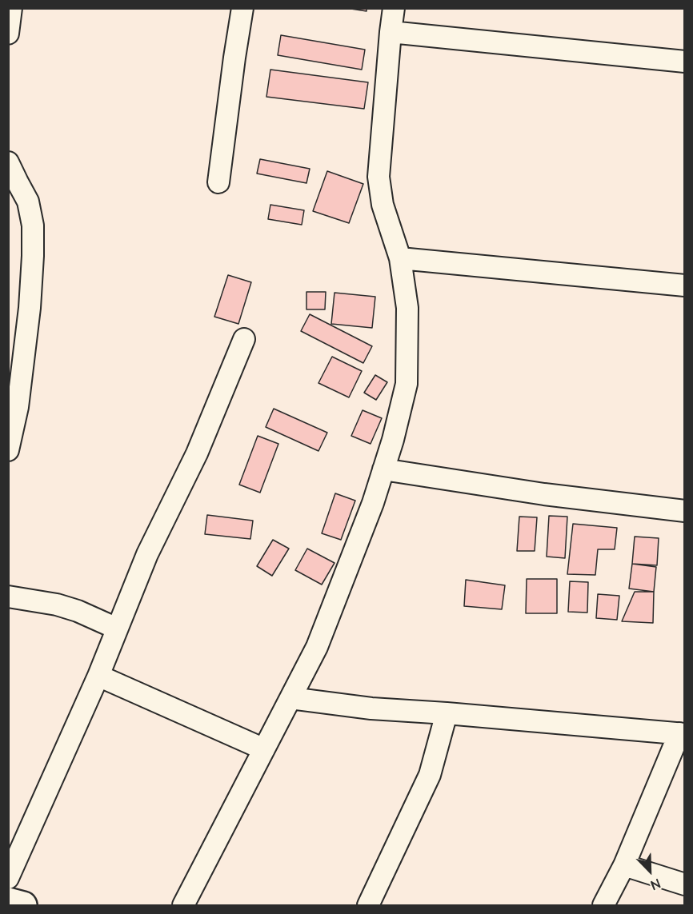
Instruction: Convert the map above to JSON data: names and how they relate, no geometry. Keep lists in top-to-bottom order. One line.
{"north":"bottom right"}
